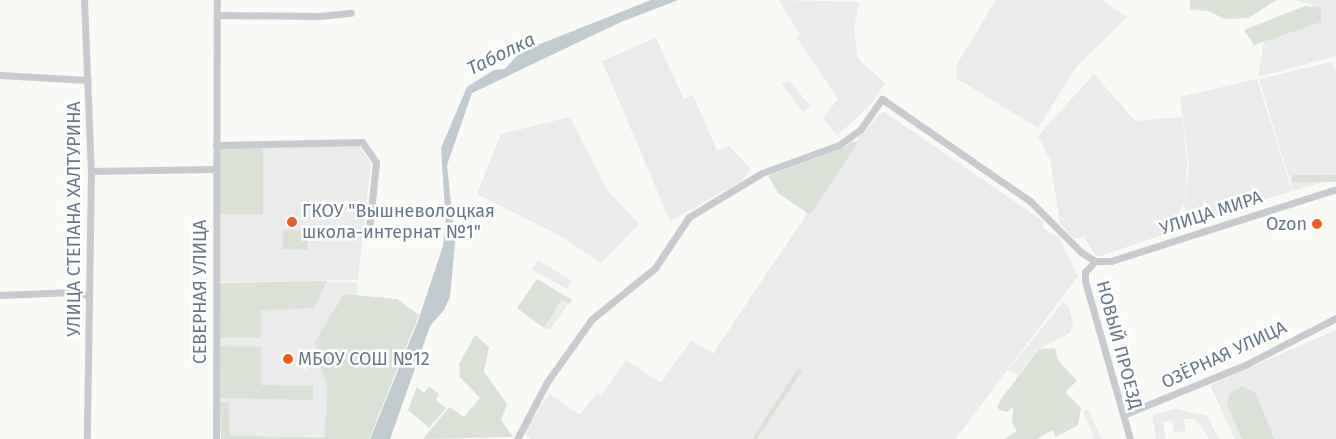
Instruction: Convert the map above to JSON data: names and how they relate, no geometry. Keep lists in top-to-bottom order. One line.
{"streets":{"street":["УЛИЦА МИРА","УЛИЦА СТЕПАНА ХАЛТУРИНА","СЕВЕРНАЯ УЛИЦА","НОВЫЙ ПРОЕЗД","ОЗЁРНАЯ УЛИЦА"]},"crossings":[["УЛИЦА МИРА","НОВЫЙ ПРОЕЗД"],["НОВЫЙ ПРОЕЗД","ОЗЁРНАЯ УЛИЦА"]],"water":["Таболка"],"places":["ГКОУ \"Вышневолоцкая школа-интернат №1\"","Ozon","МБОУ СОШ №12"]}
